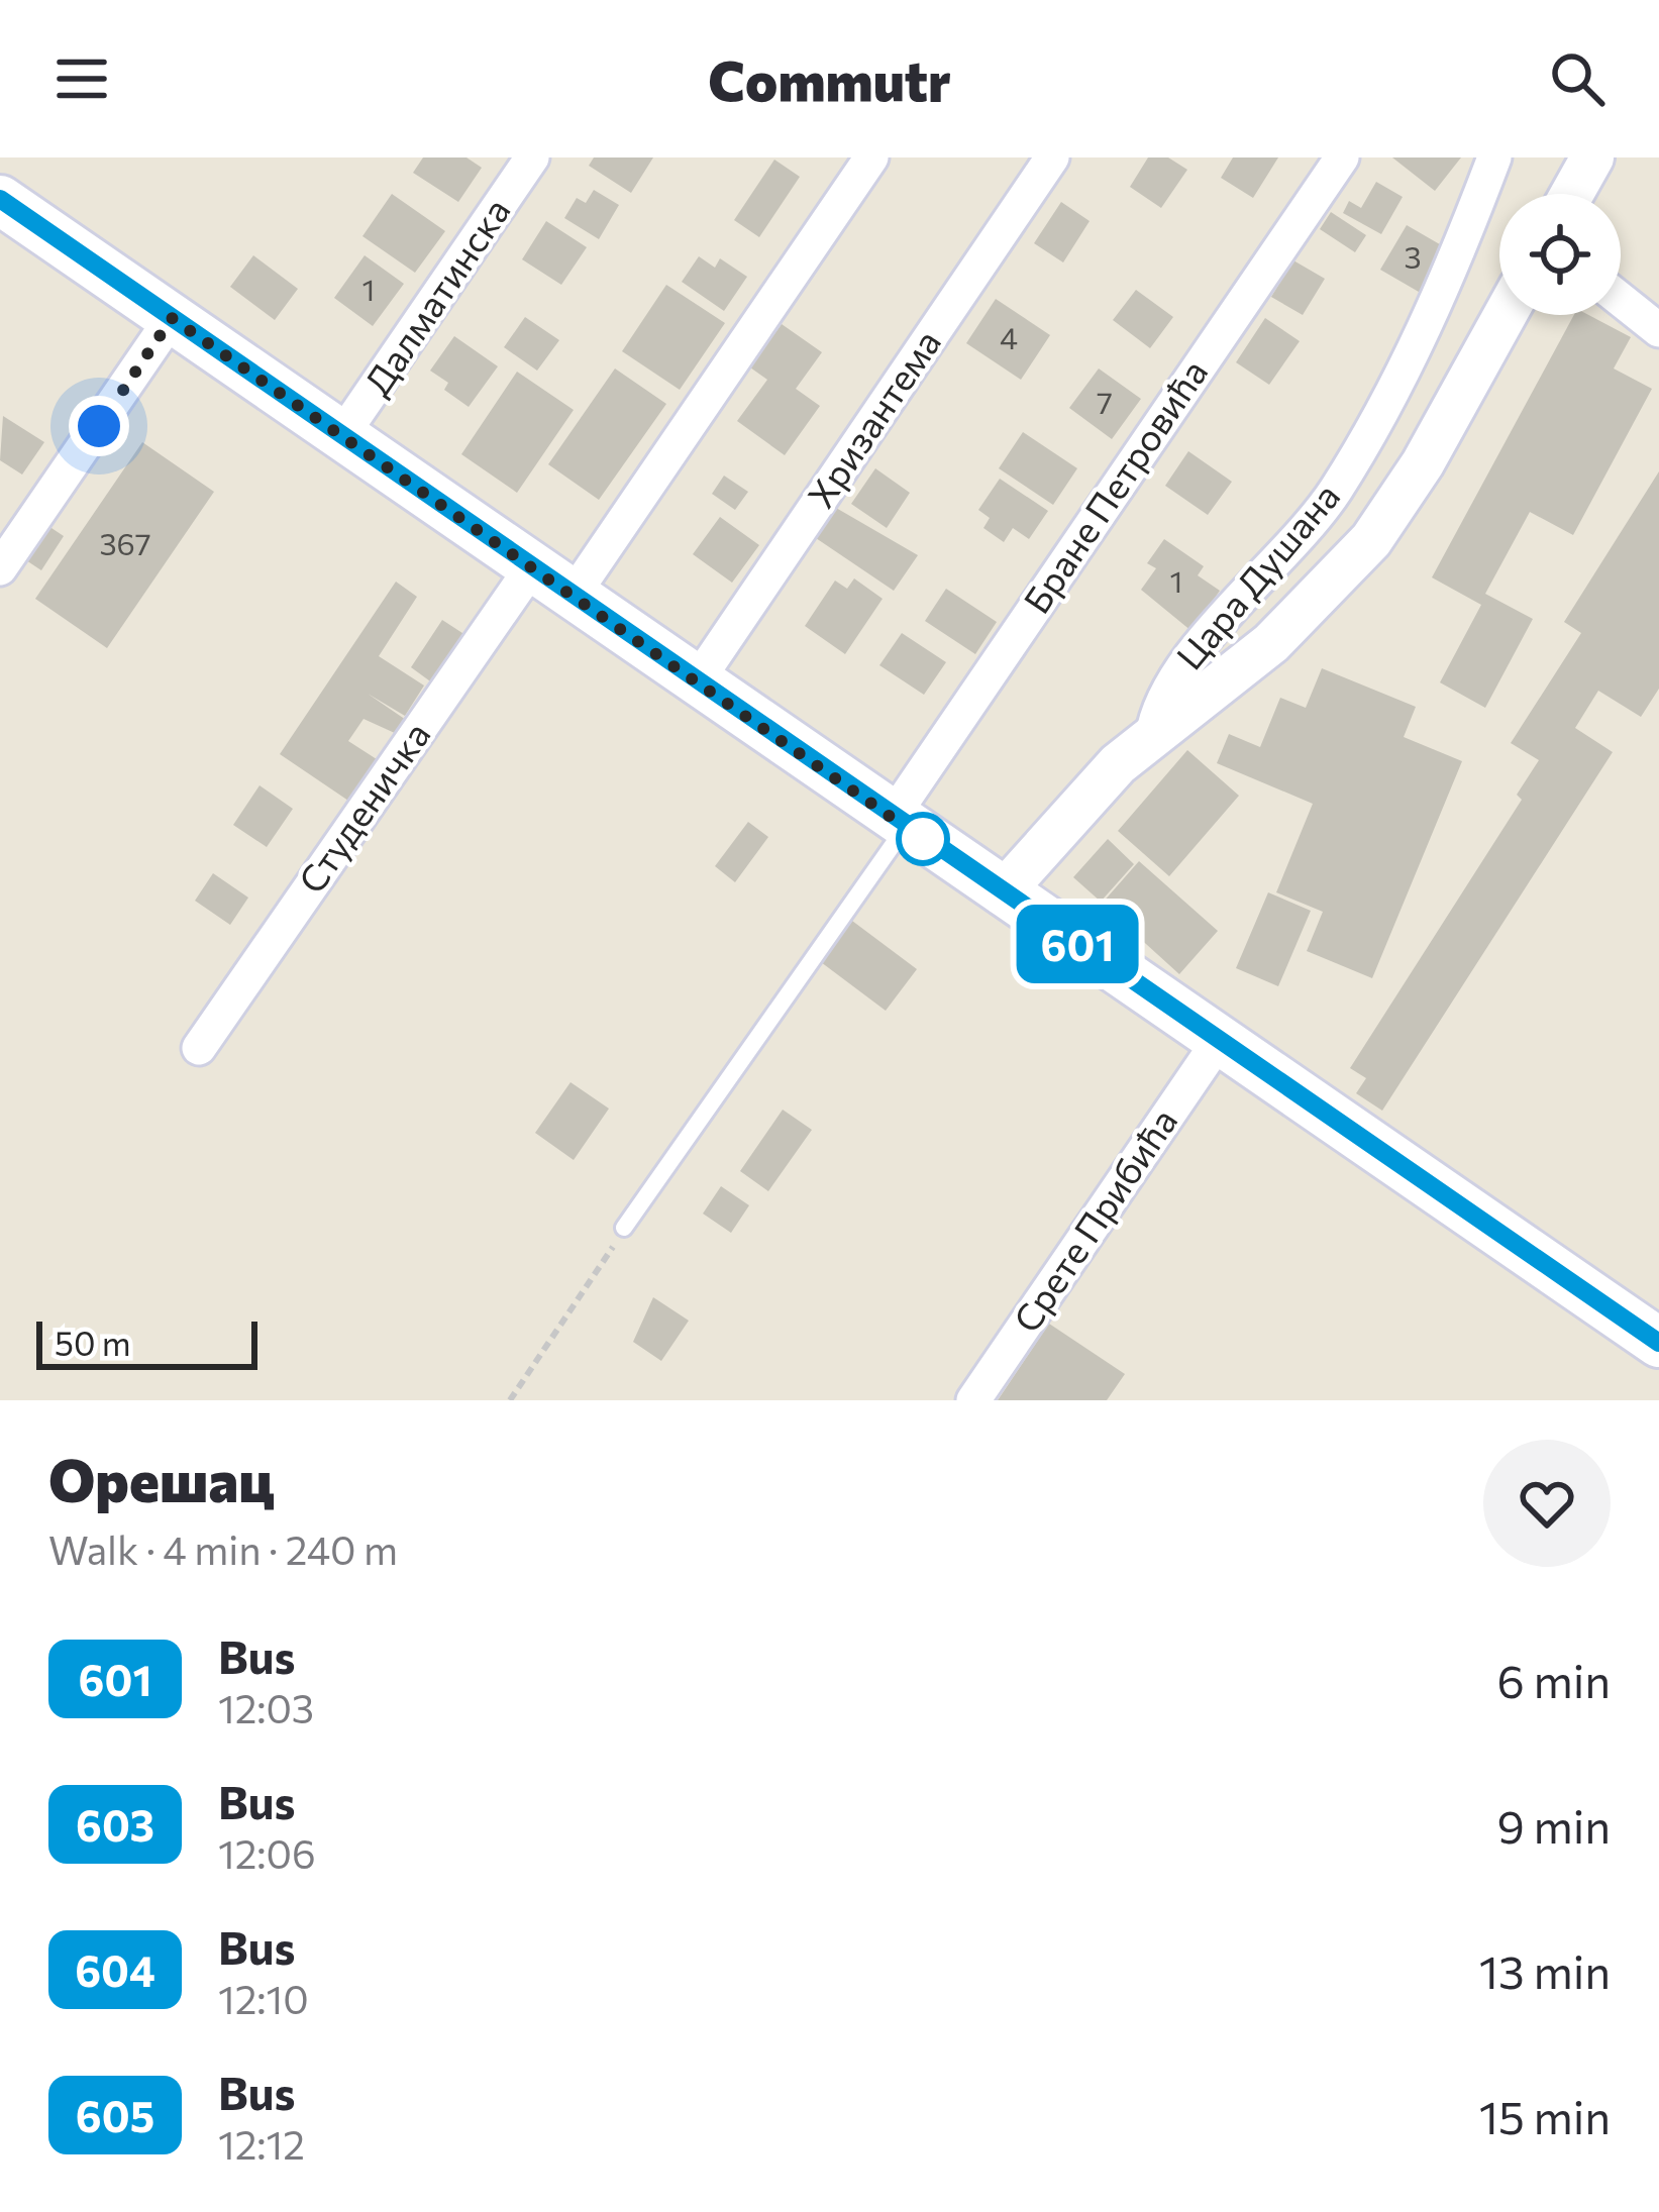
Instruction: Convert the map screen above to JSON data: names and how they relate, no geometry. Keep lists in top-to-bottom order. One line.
{"streets":{"street":["Далматинска","Хризантема","Бране Петровића","Цара Душана","Студеничка","Срете Прибића"]},"lines":["bus line 601"],"house_numbers":["3","1","4","7","367","1"],"scale_bar":"50 m","page":{"header":"Commutr","on_map":"601","scale":"50 m","heading":["Орешац","Walk · 4 min · 240 m"],"list":[{"mark":"601","name":"Bus","note":"12:03","value":"6 min"},{"mark":"603","name":"Bus","note":"12:06","value":"9 min"},{"mark":"604","name":"Bus","note":"12:10","value":"13 min"},{"mark":"605","name":"Bus","note":"12:12","value":"15 min"}]}}
